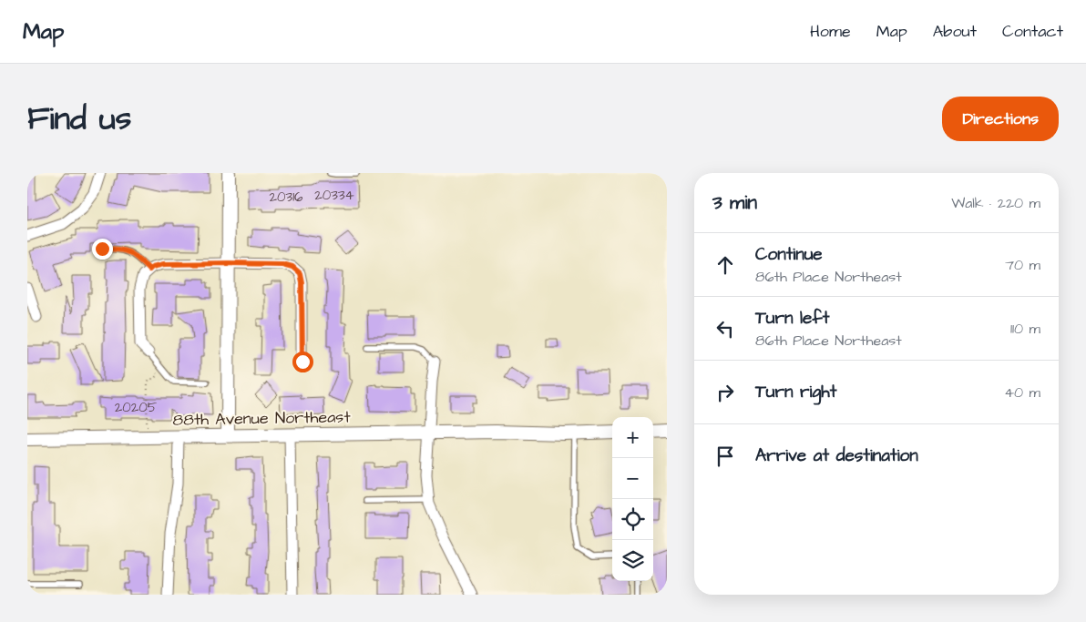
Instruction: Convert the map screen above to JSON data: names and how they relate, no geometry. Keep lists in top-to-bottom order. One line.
{"streets":{"street":["88th Avenue Northeast"]},"house_numbers":["20334","20316","20205"],"page":{"header":"Map","nav":["Home","Map","About","Contact"],"title":"Find us","buttons":"Directions","heading":["3 min","Walk · 220 m"],"list":[["Continue","86th Place Northeast","70 m"],["Turn left","86th Place Northeast","110 m"],["Turn right","40 m"],"Arrive at destination"],"map_buttons":["+","−"]}}
